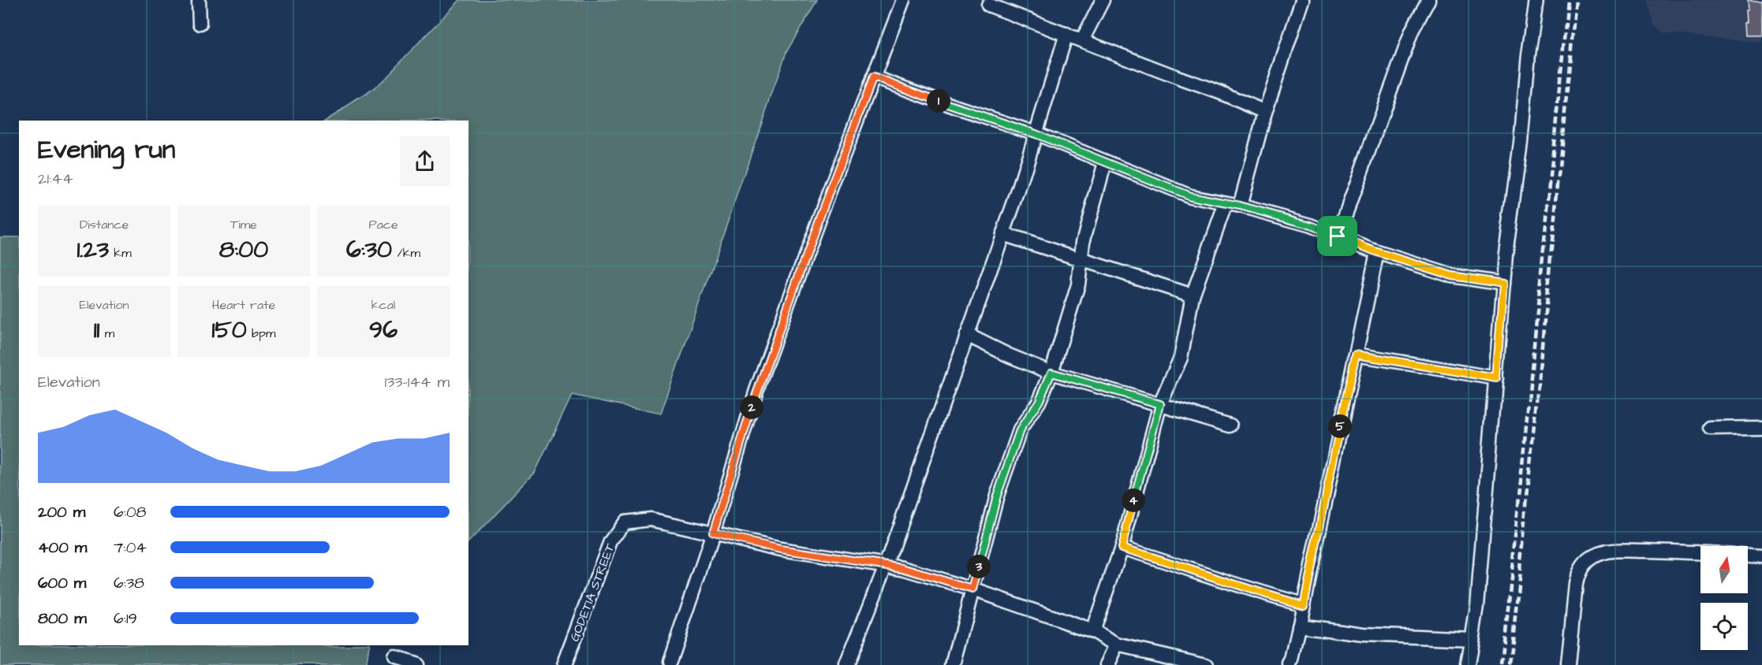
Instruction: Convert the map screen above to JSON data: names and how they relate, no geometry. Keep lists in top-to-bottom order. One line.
{"streets":{"street":["GODETIA STREET"]},"north":"top","page":{"pins":["1","2","5","4","3"],"heading":["Evening run","21:44"],"stats":[["Distance","1.23 km"],["Time","8:00"],["Pace","6:30 /km"],["Elevation","11 m"],["Heart rate","150 bpm"],["kcal","96"]],"chart":["Elevation","133–144 m"],"list":[{"name":"200 m","note":"6:08"},{"name":"400 m","note":"7:04"},{"name":"600 m","note":"6:38"},{"name":"800 m","note":"6:19"}]}}
